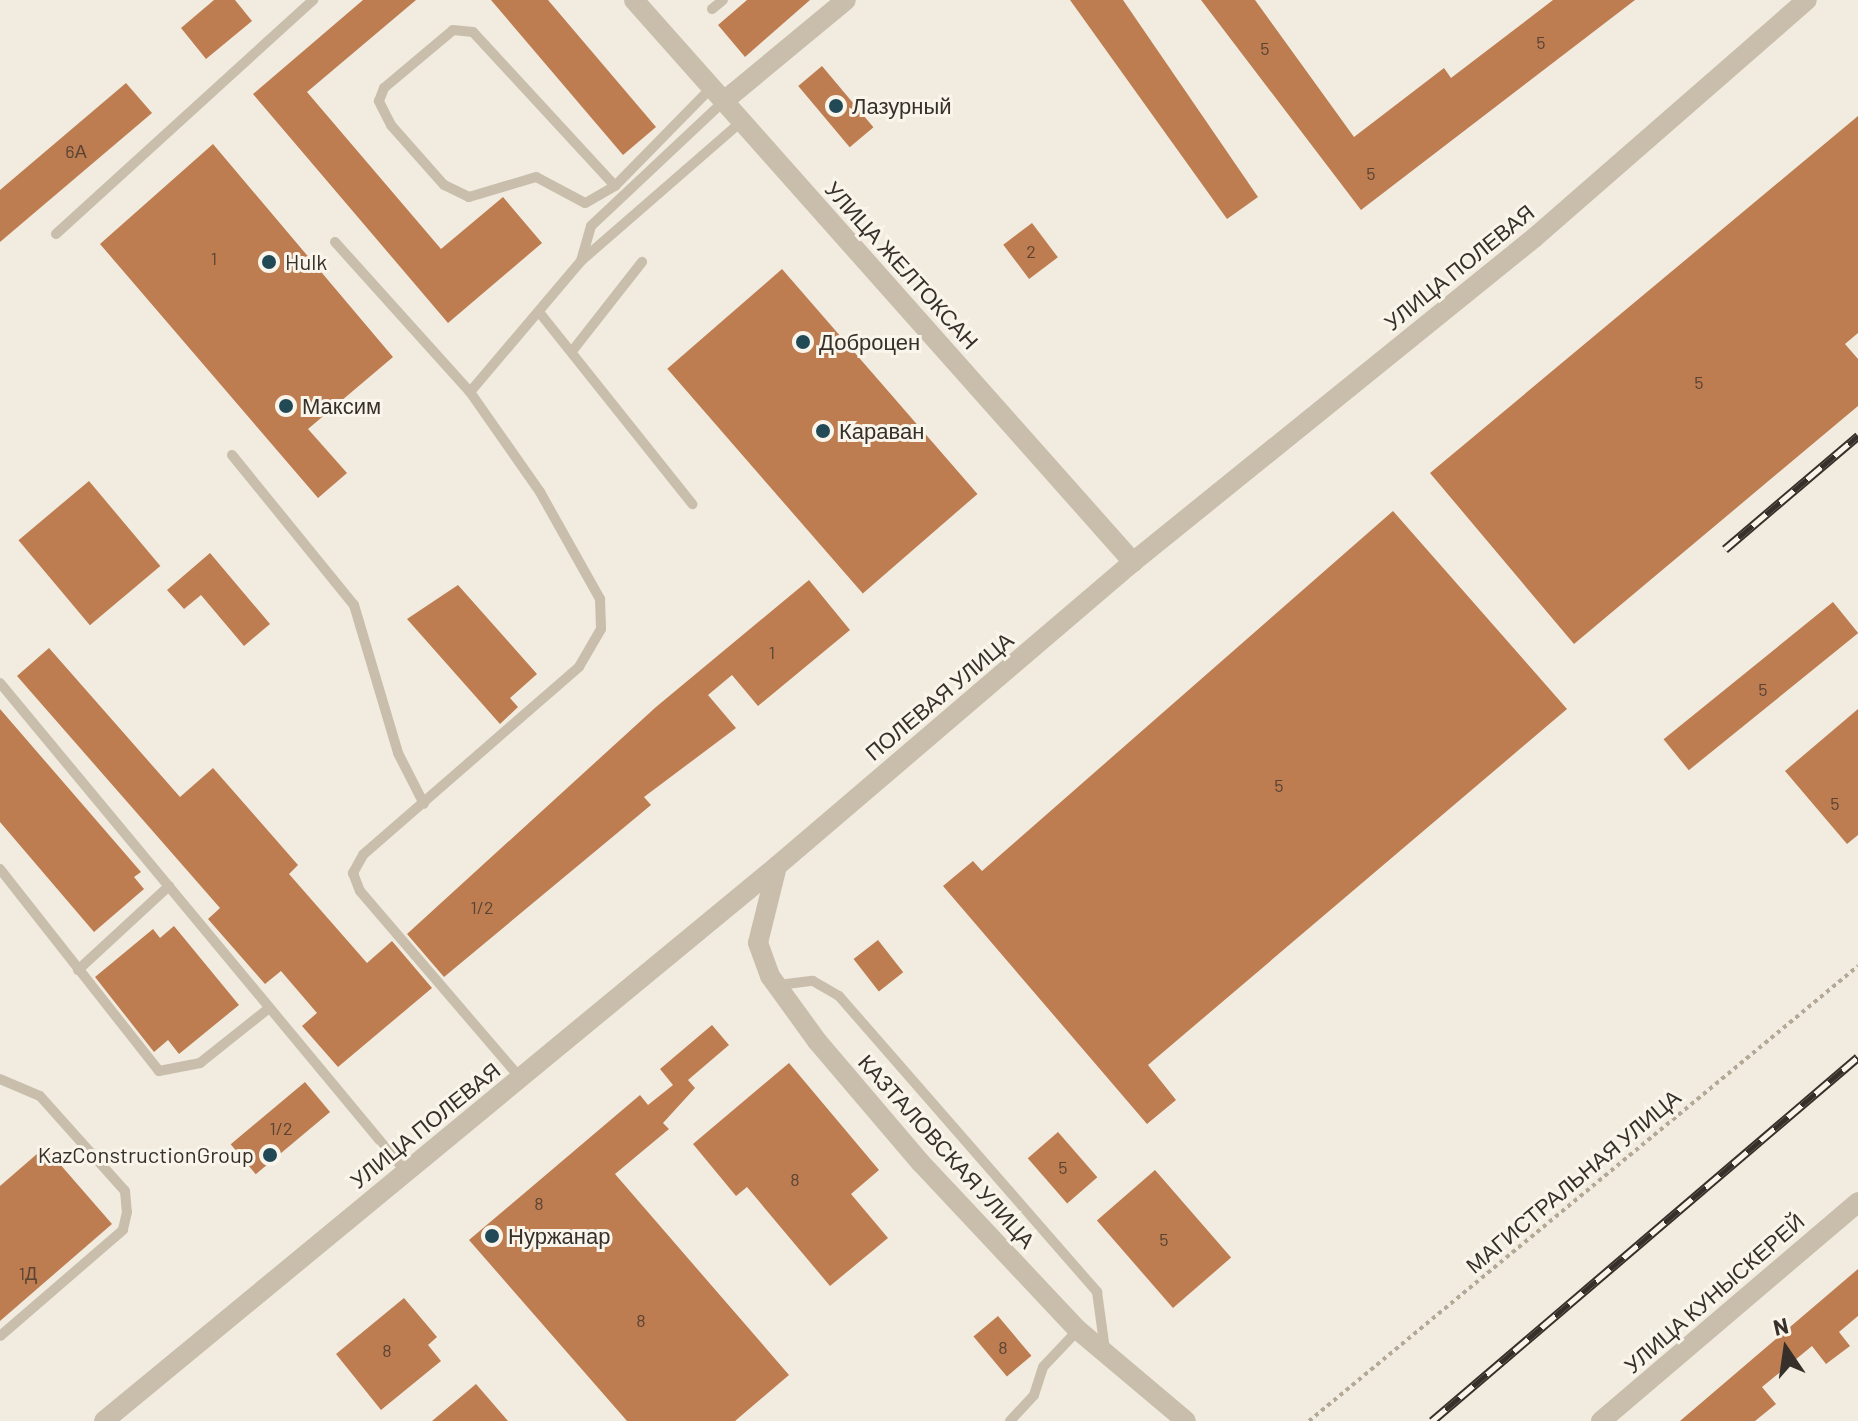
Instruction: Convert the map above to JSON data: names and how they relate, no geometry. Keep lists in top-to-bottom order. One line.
{"streets":{"street":["УЛИЦА ЖЕЛТОКСАН","УЛИЦА ПОЛЕВАЯ","ПОЛЕВАЯ УЛИЦА","КАЗТАЛОВСКАЯ УЛИЦА","УЛИЦА КУНЫСКЕРЕЙ"],"path":["МАГИСТРАЛЬНАЯ УЛИЦА"]},"crossings":[["УЛИЦА ЖЕЛТОКСАН","УЛИЦА ПОЛЕВАЯ"],["УЛИЦА ЖЕЛТОКСАН","ПОЛЕВАЯ УЛИЦА"],["УЛИЦА ПОЛЕВАЯ","ПОЛЕВАЯ УЛИЦА"],["УЛИЦА ПОЛЕВАЯ","КАЗТАЛОВСКАЯ УЛИЦА"],["ПОЛЕВАЯ УЛИЦА","КАЗТАЛОВСКАЯ УЛИЦА"]],"places":["Лазурный","Hulk","Доброцен","Максим","Караван","KazConstructionGroup","Нуржанар"],"house_numbers":["5","5","6А","5","2","1","5","1","5","5","5","1/2","1/2","5","8","8","5","1Д","8","8","8"],"north":"top"}
